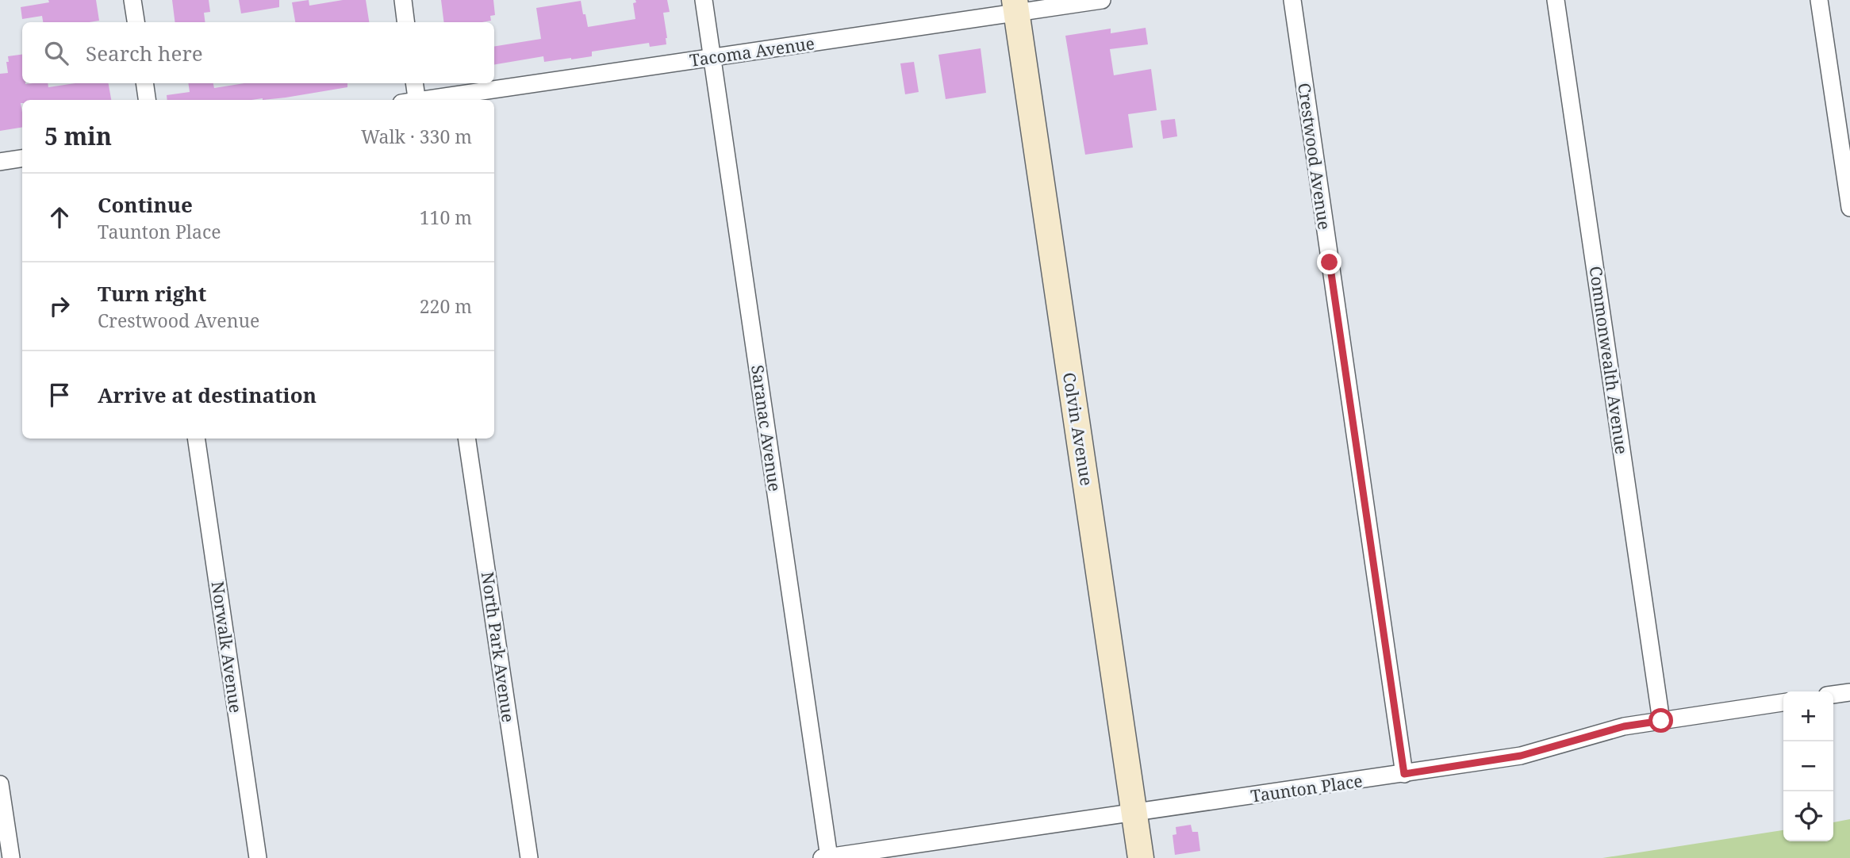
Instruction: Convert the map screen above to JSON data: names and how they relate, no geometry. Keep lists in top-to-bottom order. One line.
{"streets":{"street":["Tacoma Avenue","Crestwood Avenue","Commonwealth Avenue","Saranac Avenue","Colvin Avenue","Norwalk Avenue","North Park Avenue","Taunton Place"]},"crossings":[["Tacoma Avenue","Saranac Avenue"],["Tacoma Avenue","Colvin Avenue"],["Crestwood Avenue","Taunton Place"],["Commonwealth Avenue","Taunton Place"],["Saranac Avenue","Taunton Place"],["Colvin Avenue","Taunton Place"]],"page":{"search":"Search here","heading":["5 min","Walk · 330 m"],"list":[["Continue","Taunton Place","110 m"],["Turn right","Crestwood Avenue","220 m"],"Arrive at destination"],"map_buttons":["+","−"]}}
